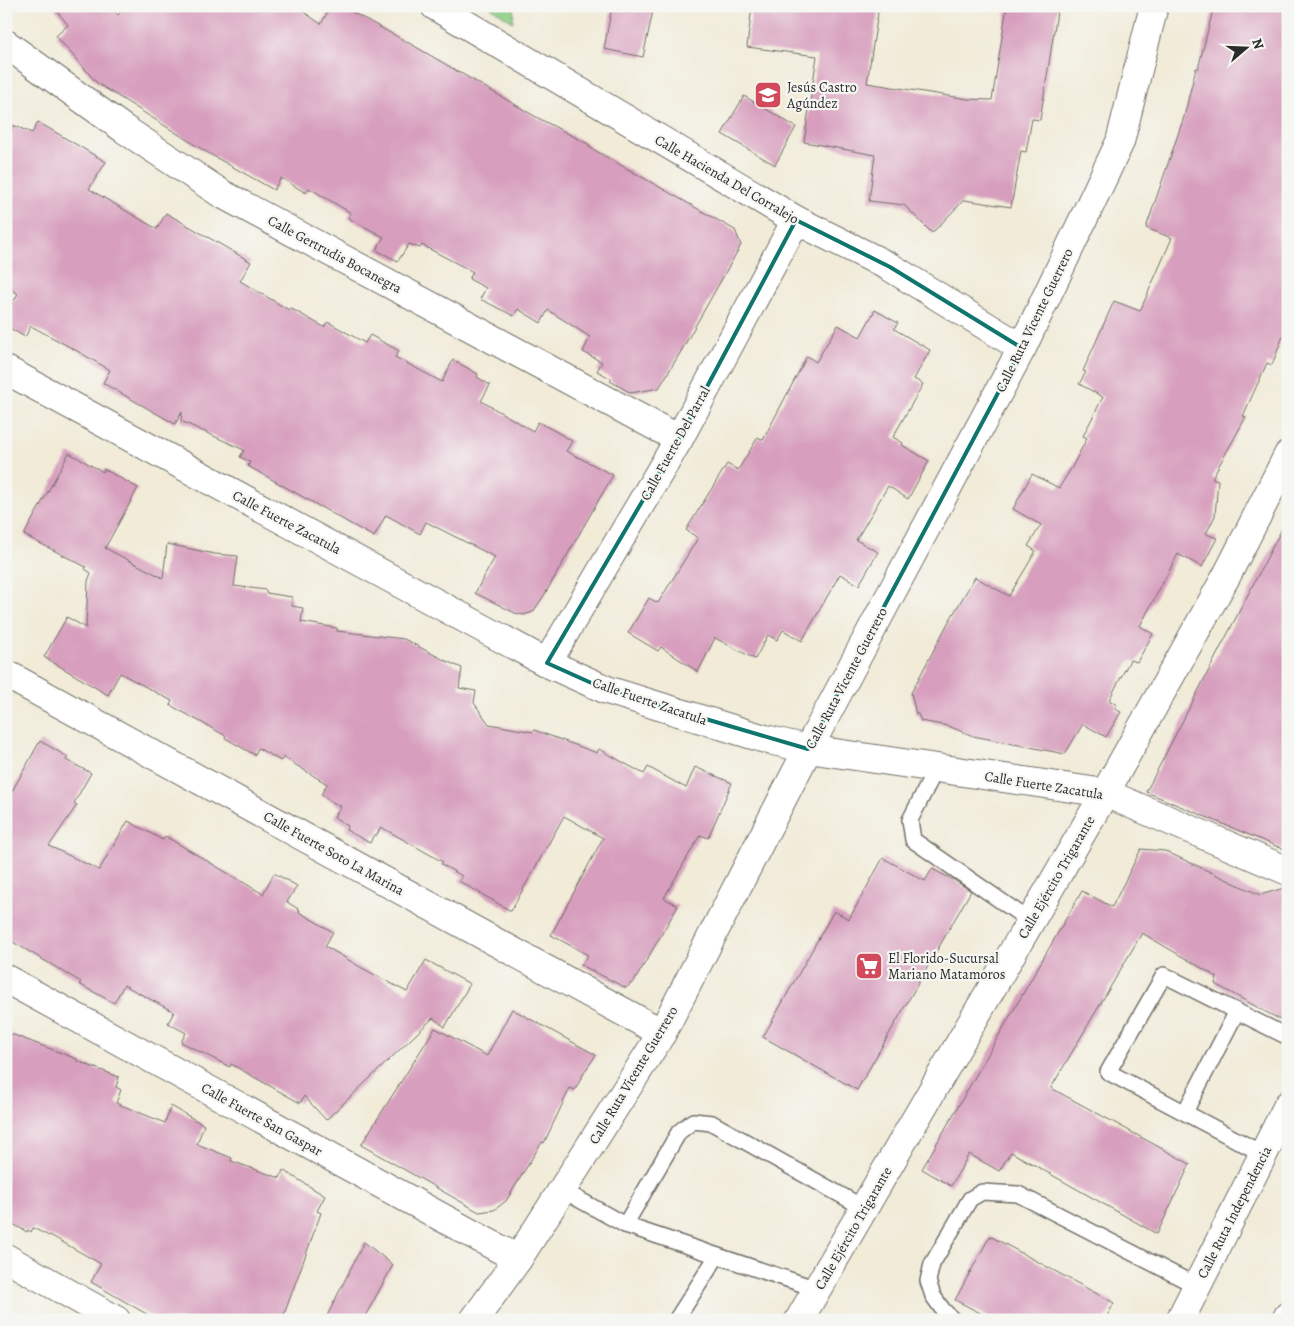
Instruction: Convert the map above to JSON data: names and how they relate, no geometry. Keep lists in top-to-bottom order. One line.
{"streets":{"street":["Calle Hacienda Del Corralejo","Calle Gertrudis Bocanegra","Calle Ruta Vicente Guerrero","Calle Fuerte Del Parral","Calle Fuerte Zacatula","Calle Fuerte Soto La Marina","Calle Ejército Trigarante","Calle Fuerte San Gaspar","Calle Ruta Independencia"]},"crossings":[["Calle Hacienda Del Corralejo","Calle Ruta Vicente Guerrero"],["Calle Hacienda Del Corralejo","Calle Fuerte Del Parral"],["Calle Gertrudis Bocanegra","Calle Fuerte Del Parral"],["Calle Ruta Vicente Guerrero","Calle Fuerte Zacatula"],["Calle Ruta Vicente Guerrero","Calle Fuerte Soto La Marina"],["Calle Ruta Vicente Guerrero","Calle Fuerte San Gaspar"],["Calle Fuerte Del Parral","Calle Fuerte Zacatula"],["Calle Fuerte Zacatula","Calle Ejército Trigarante"]],"places":{"school or university":["Jesús Castro Agúndez"],"supermarket":["El Florido-Sucursal Mariano Matamoros"]},"north":"right"}
